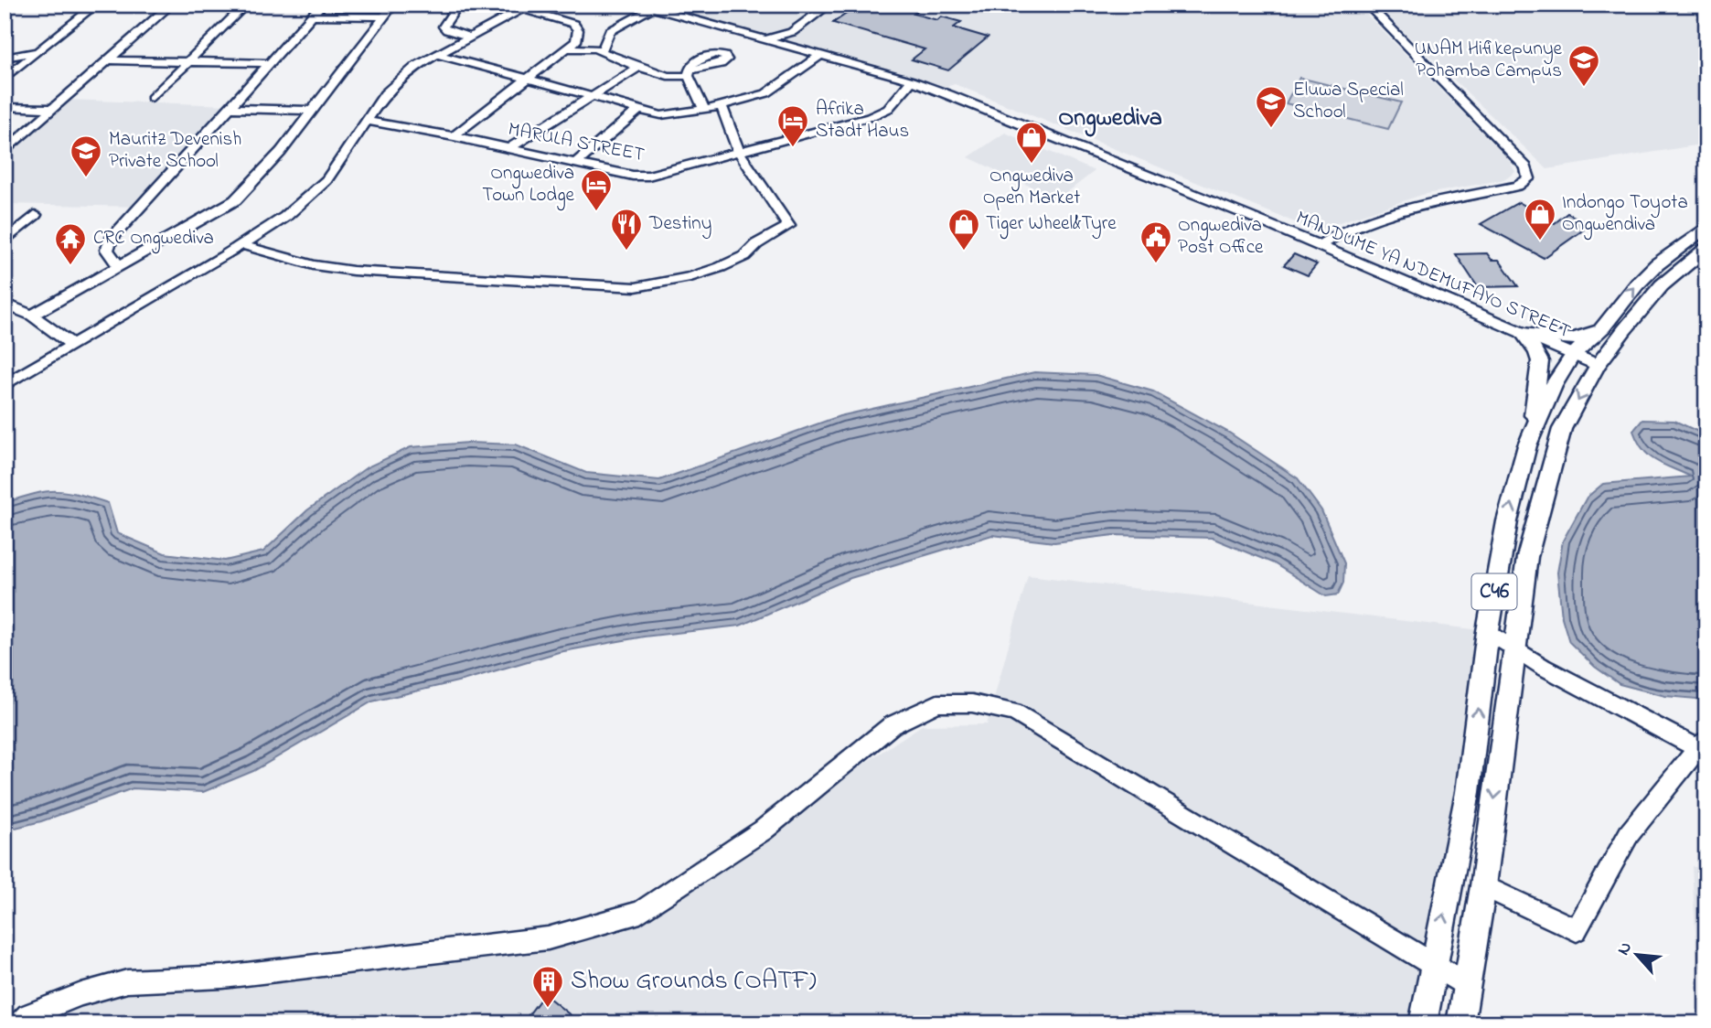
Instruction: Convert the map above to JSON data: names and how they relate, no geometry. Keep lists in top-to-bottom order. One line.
{"streets":{"main road":["C46"],"street":["MARULA STREET","MANDUME YA NDEMUFAYO STREET"]},"crossings":[["MARULA STREET","MANDUME YA NDEMUFAYO STREET"],["MANDUME YA NDEMUFAYO STREET","C46"]],"districts":["Ongwediva"],"places":{"school or university":["UNAM Hifikepunye Pohamba Campus","Eluwa Special School","Mauritz Devenish Private School"],"hotel":["Afrika Stadt Haus","Ongwediva Town Lodge"],"shop":["Ongwediva Open Market","Indongo Toyota Ongwendiva","Tiger Wheel&Tyre"],"restaurant":["Destiny"],"public building":["Ongwediva Post Office"],"temple":["CRC Ongwediva"],"building":["Show Grounds (OATF)"]},"north":"top left"}
